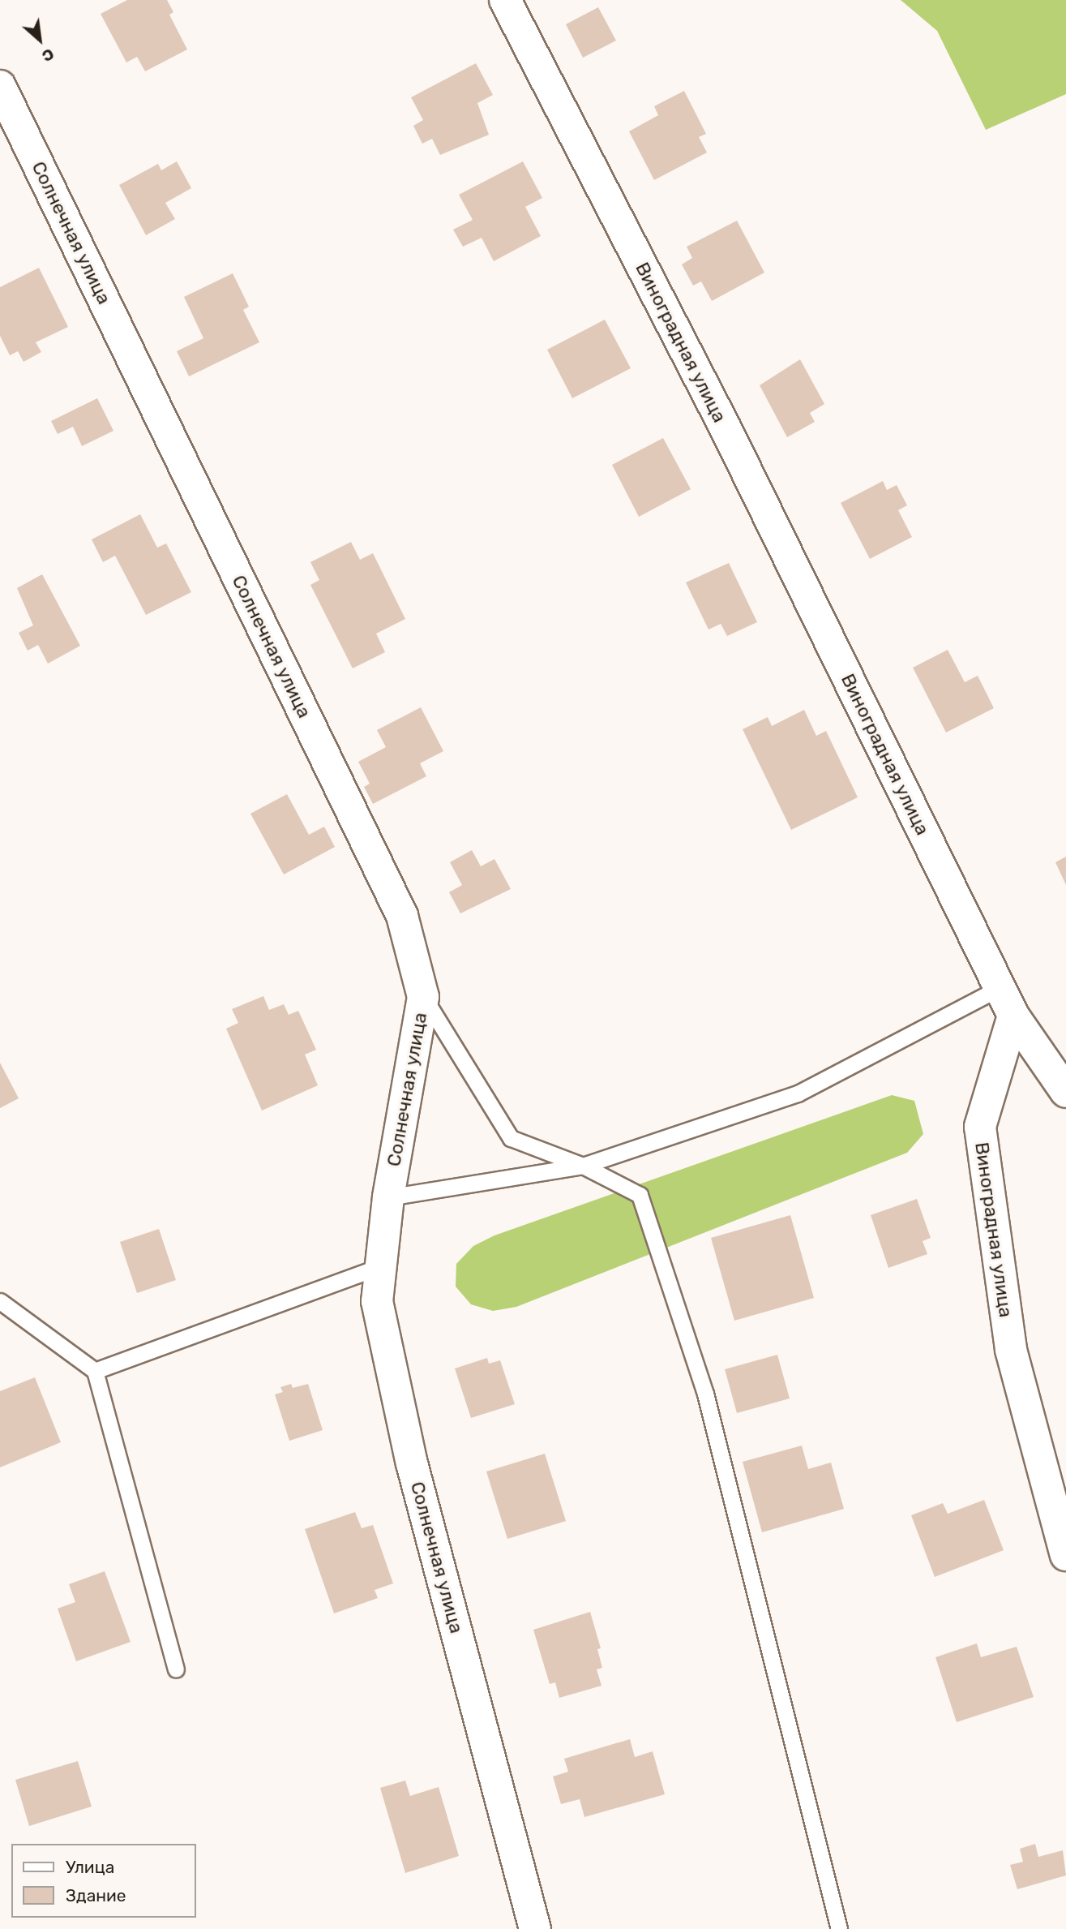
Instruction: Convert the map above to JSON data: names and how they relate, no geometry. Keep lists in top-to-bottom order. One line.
{"streets":{"street":["Солнечная улица","Виноградная улица"]},"legend":["Улица","Здание"],"north":"bottom right"}
